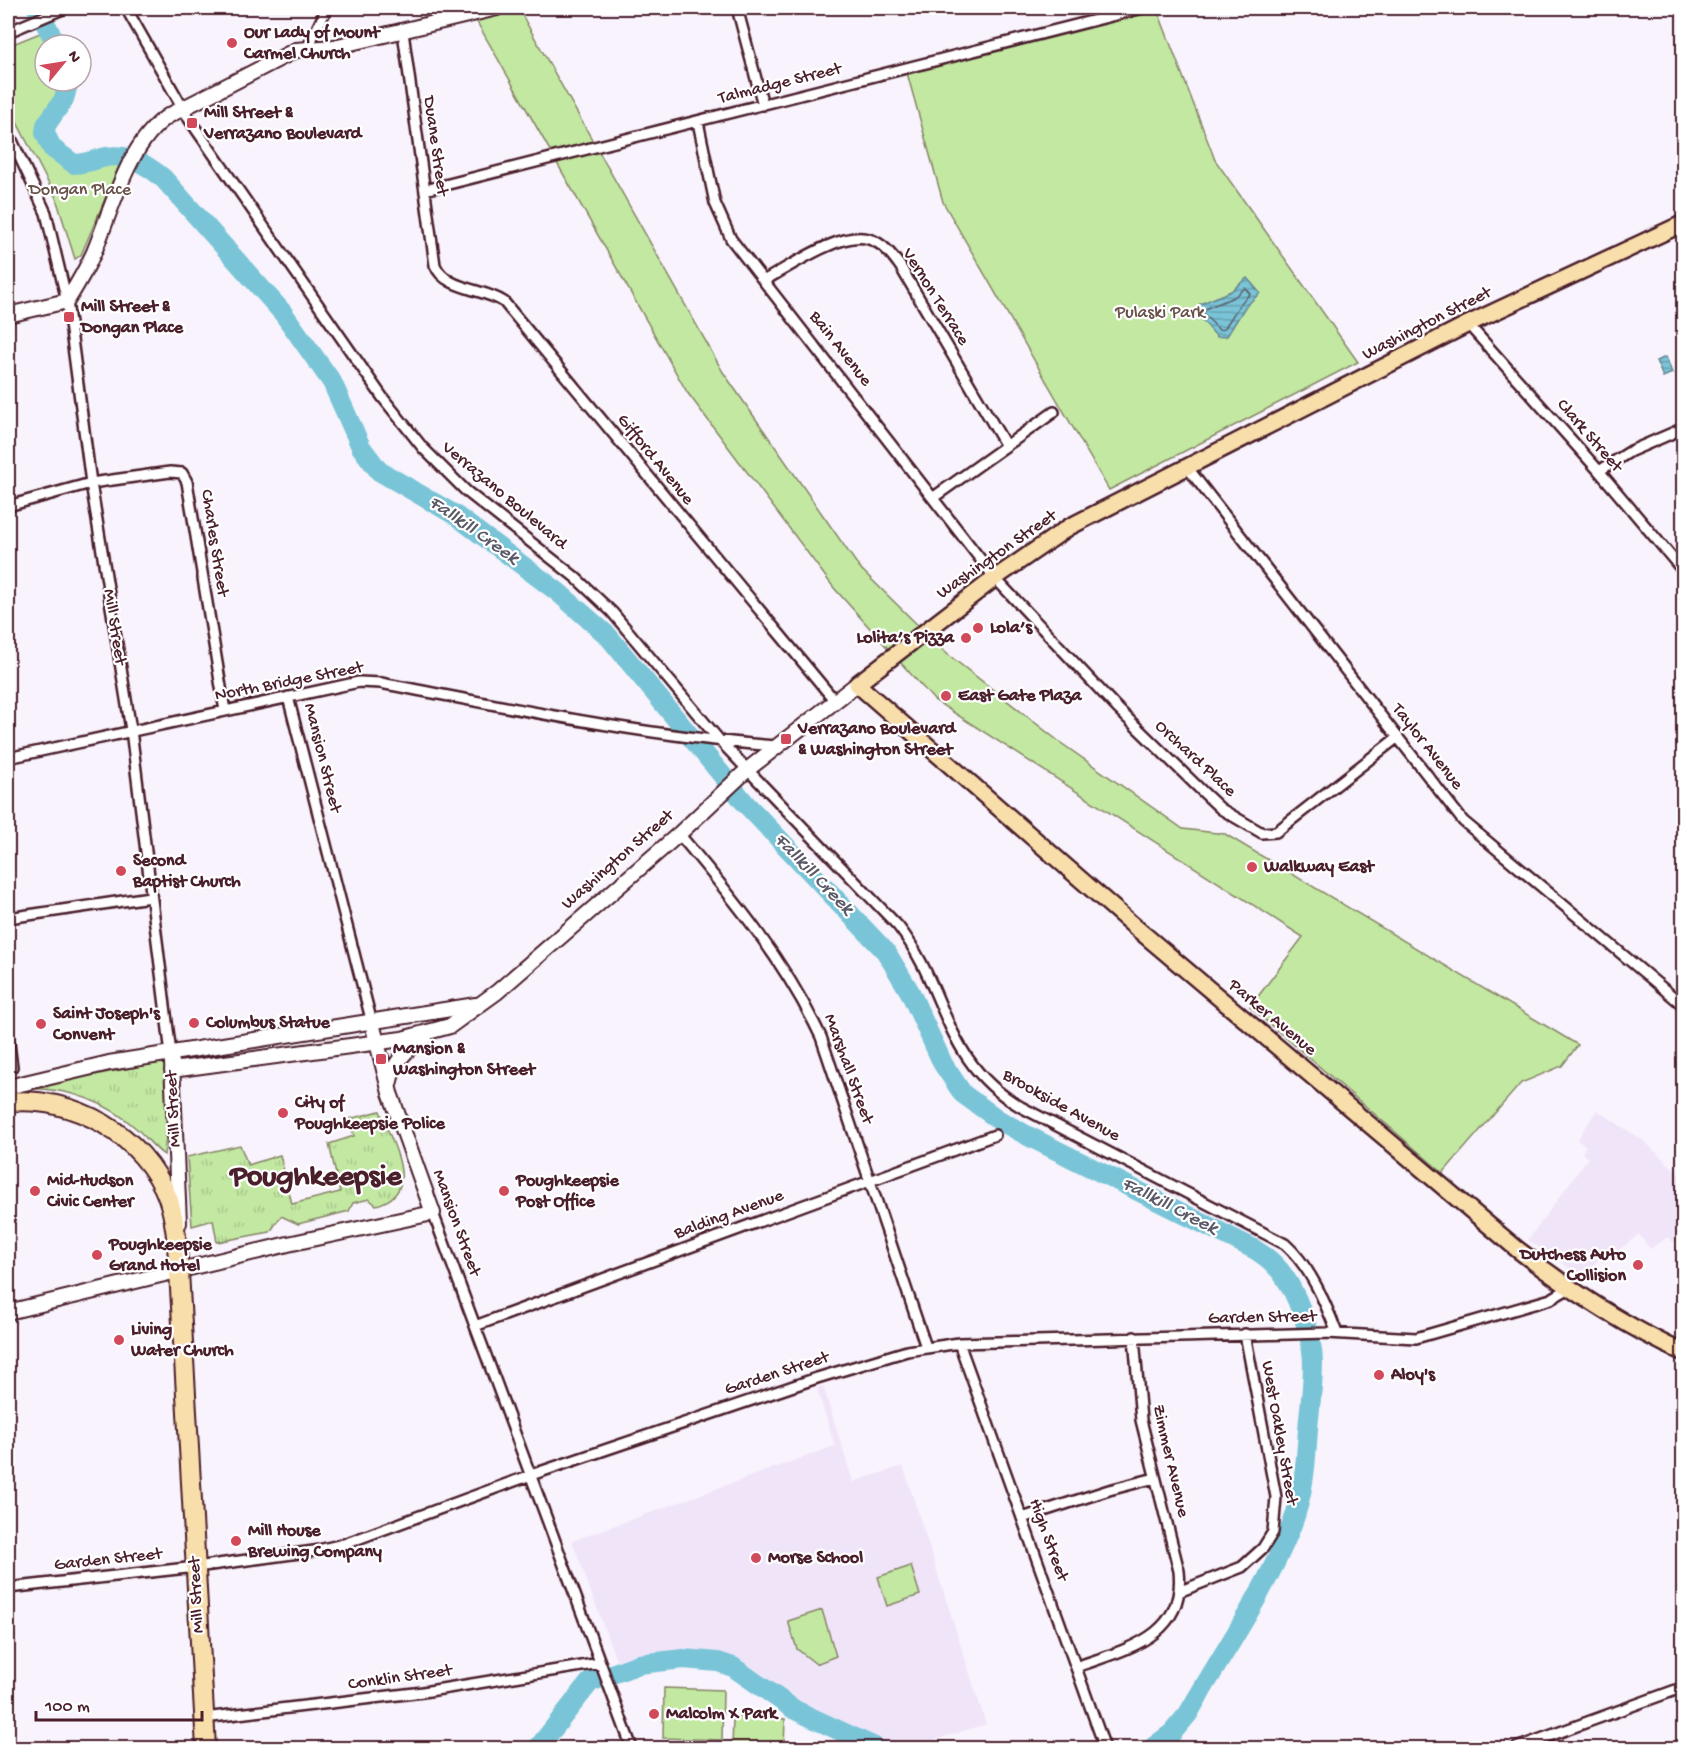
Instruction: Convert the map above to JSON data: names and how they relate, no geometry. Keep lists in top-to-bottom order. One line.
{"streets":{"highway":["Mill Street"],"main road":["Washington Street","Parker Avenue"],"street":["Talmadge Street","Duane Street","Vernon Terrace","Bain Avenue","Clark Street","Gifford Avenue","Verrazano Boulevard","Charles Street","North Bridge Street","Taylor Avenue","Mansion Street","Orchard Place","Marshall Street","Brookside Avenue","Balding Avenue","Garden Street","West Oakley Street","Zimmer Avenue","High Street","Conklin Street"]},"crossings":[["Talmadge Street","Duane Street"],["Talmadge Street","Bain Avenue"],["Duane Street","Gifford Avenue"],["Vernon Terrace","Bain Avenue"],["Washington Street","Bain Avenue"],["Washington Street","Clark Street"],["Washington Street","Gifford Avenue"],["Washington Street","Verrazano Boulevard"],["Washington Street","Mill Street"],["Washington Street","North Bridge Street"],["Washington Street","Taylor Avenue"],["Washington Street","Mansion Street"],["Washington Street","Orchard Place"],["Washington Street","Parker Avenue"],["Washington Street","Marshall Street"],["Washington Street","Brookside Avenue"],["Bain Avenue","Orchard Place"],["Verrazano Boulevard","North Bridge Street"],["Verrazano Boulevard","Brookside Avenue"],["Charles Street","Mill Street"],["Charles Street","North Bridge Street"],["Mill Street","North Bridge Street"],["Mill Street","Garden Street"],["Mill Street","Conklin Street"],["North Bridge Street","Mansion Street"],["Taylor Avenue","Orchard Place"],["Mansion Street","Balding Avenue"],["Mansion Street","Garden Street"],["Mansion Street","Conklin Street"],["Parker Avenue","Garden Street"],["Marshall Street","Balding Avenue"],["Marshall Street","Garden Street"],["Brookside Avenue","Garden Street"],["Garden Street","West Oakley Street"],["Garden Street","Zimmer Avenue"],["Garden Street","High Street"],["West Oakley Street","Zimmer Avenue"]],"districts":["Poughkeepsie"],"water":["Fallkill Creek"],"parks":["Dongan Place","Pulaski Park"],"places":{"other":["Our Lady of Mount Carmel Church","Lola’s","Lolita’s Pizza","East Gate Plaza","Walkway East","Second Baptist Church","Columbus Statue","Saint Joseph's Convent","City of Poughkeepsie Police","Mid-Hudson Civic Center","Poughkeepsie Post Office","Poughkeepsie Grand Hotel","Dutchess Auto Collision","Living Water Church","Aloy's","Mill House Brewing Company","Morse School","Malcolm X Park"],"transit":["Mill Street & Verrazano Boulevard","Mill Street & Dongan Place","Verrazano Boulevard & Washington Street","Mansion & Washington Street"]},"scale_bar":"100 m","north":"top right"}
